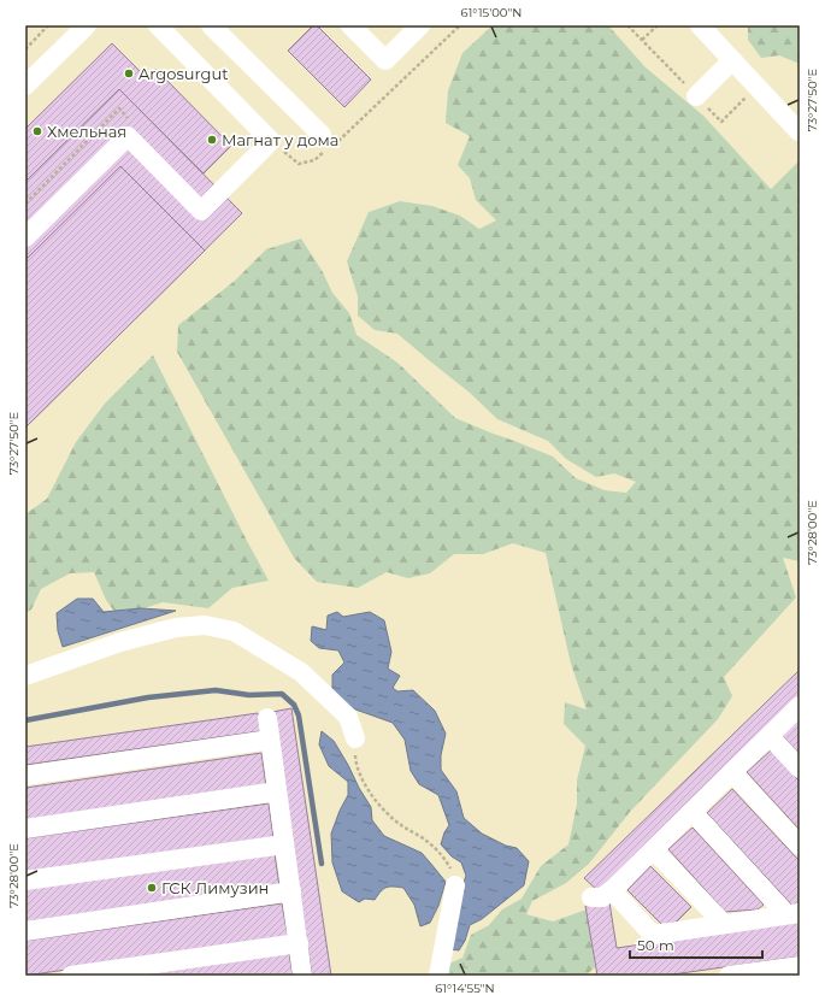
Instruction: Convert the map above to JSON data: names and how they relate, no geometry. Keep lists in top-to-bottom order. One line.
{"places":["Argosurgut","Хмельная","Магнат у дома","ГСК Лимузин"],"scale_bar":"50 m","coordinates":["61°15'00\"N","73°27'50\"E","73°28'00\"E","61°14'55\"N"]}
